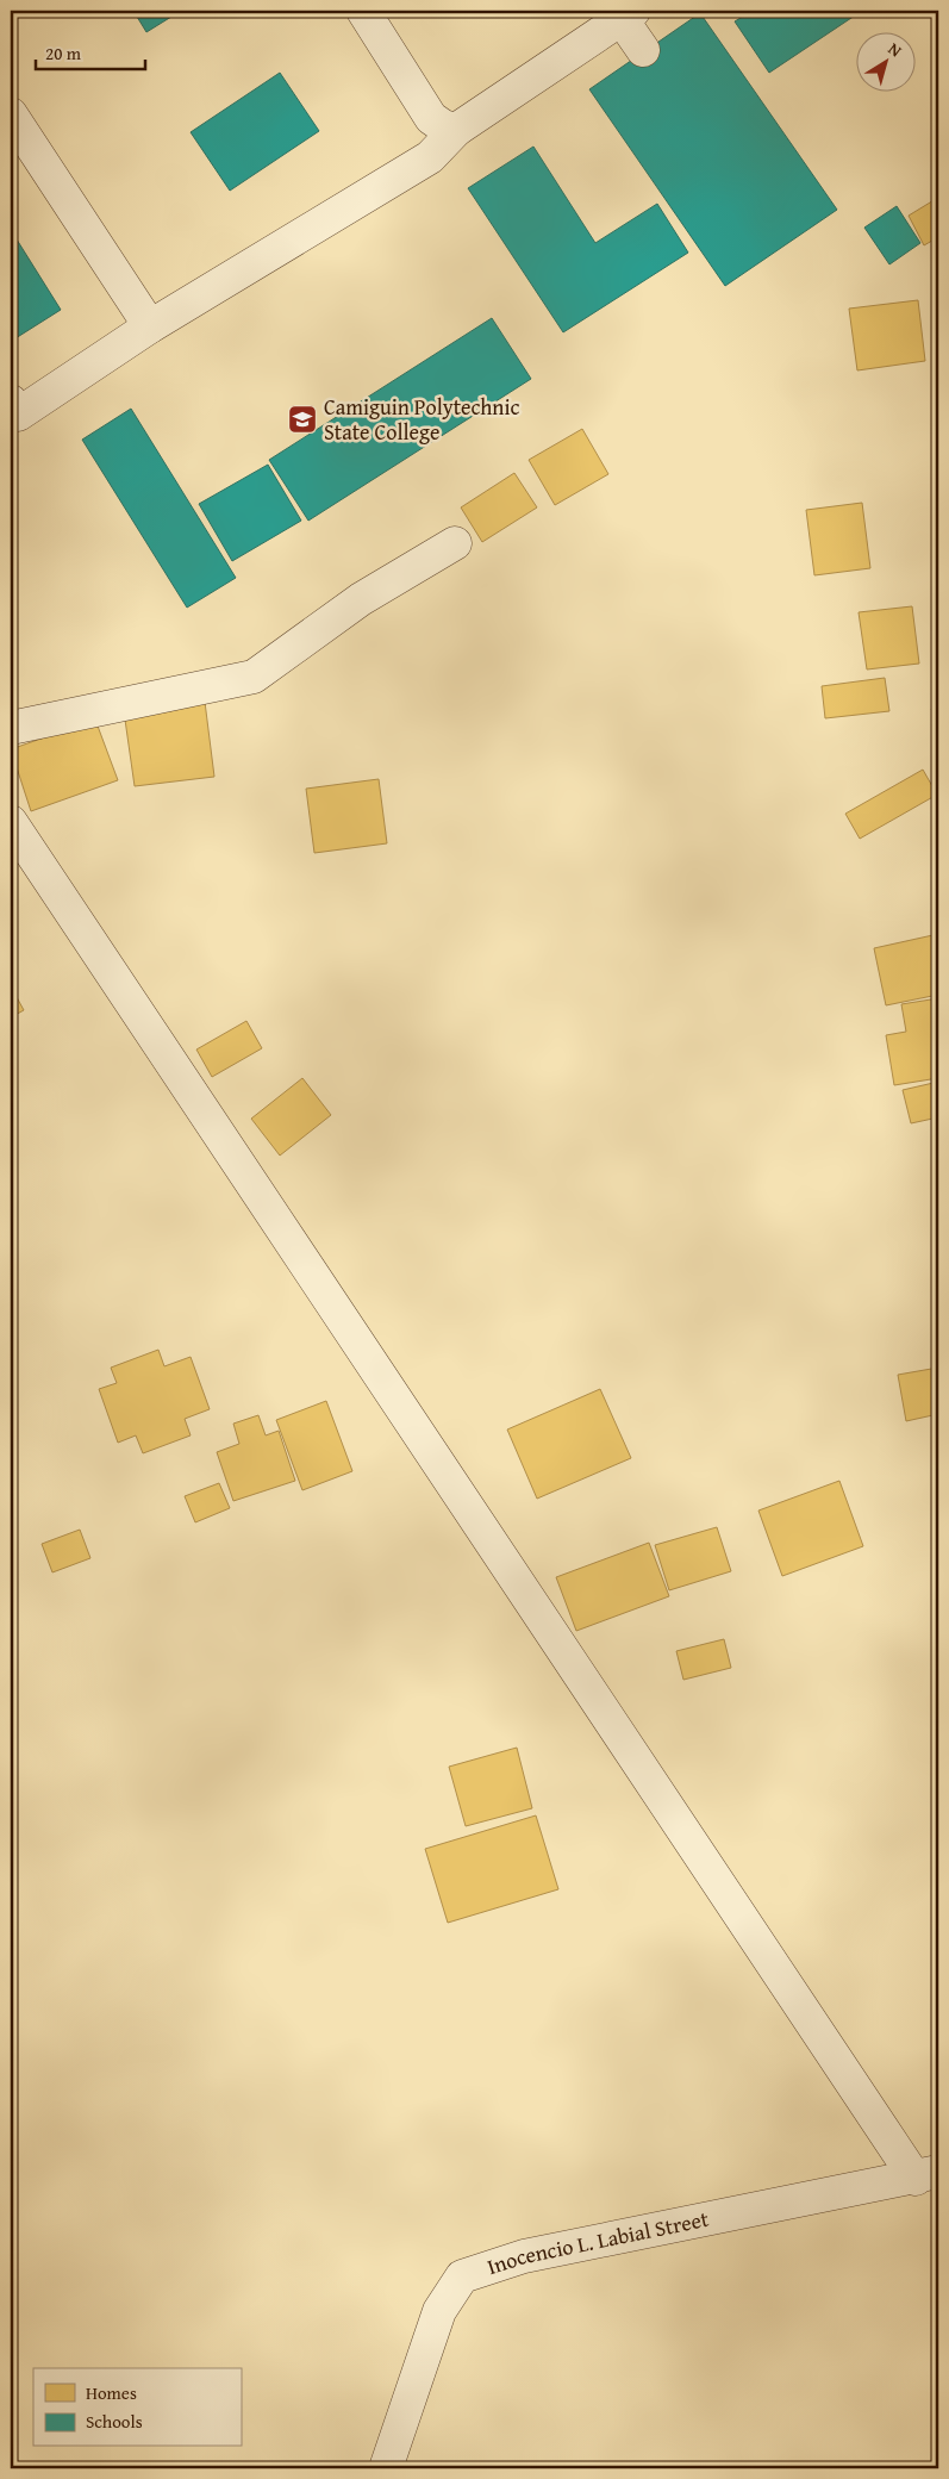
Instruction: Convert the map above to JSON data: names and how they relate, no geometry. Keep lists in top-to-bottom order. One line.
{"streets":{"street":["Inocencio L. Labial Street"]},"places":{"school or university":["Camiguin Polytechnic State College"]},"legend":["Homes","Schools"],"scale_bar":"20 m","north":"top right"}
